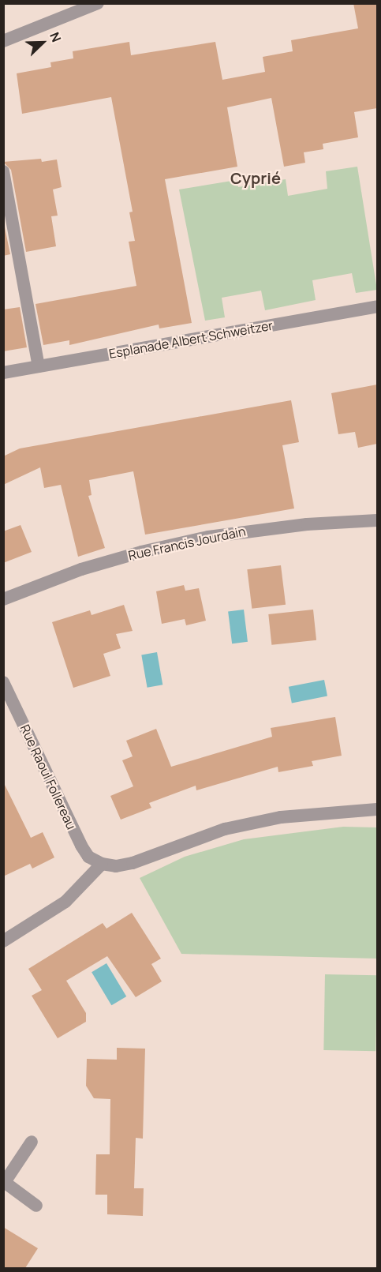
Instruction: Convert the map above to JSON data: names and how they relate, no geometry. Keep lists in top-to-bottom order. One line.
{"streets":{"street":["Esplanade Albert Schweitzer","Rue Francis Jourdain","Rue Raoul Follereau"]},"districts":["Cyprié"],"north":"top right"}
